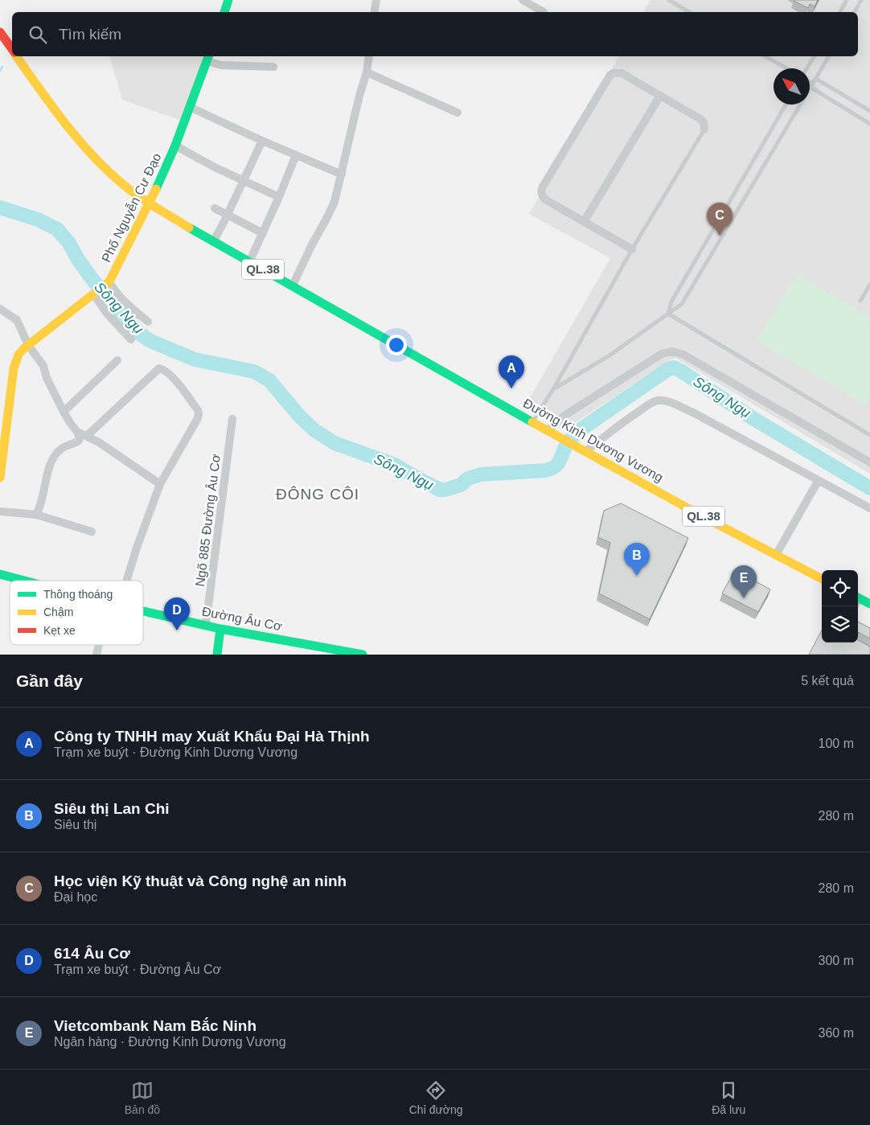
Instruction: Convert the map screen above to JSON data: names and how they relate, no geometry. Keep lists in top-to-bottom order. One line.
{"streets":{"main road":["Phố Nguyễn Cư Đạo","QL.38","Đường Kinh Dương Vương","Đường Âu Cơ"],"street":["Ngõ 885 Đường Âu Cơ"]},"crossings":[["Phố Nguyễn Cư Đạo","Đường Kinh Dương Vương"],["Ngõ 885 Đường Âu Cơ","Đường Âu Cơ"]],"districts":["ĐÔNG CÔI"],"water":["Sông Ngụ"],"legend":["Thông thoáng","Chậm","Kẹt xe"],"north":"top left","page":{"search":"Tìm kiếm","pins":["C","A","B","E","D"],"heading":["Gần đây","5 kết quả"],"list":[{"mark":"A","name":"Công ty TNHH may Xuất Khẩu Đại Hà Thịnh","note":"Trạm xe buýt · Đường Kinh Dương Vương","value":"100 m"},{"mark":"B","name":"Siêu thị Lan Chi","note":"Siêu thị","value":"280 m"},{"mark":"C","name":"Học viện Kỹ thuật và Công nghệ an ninh","note":"Đại học","value":"280 m"},{"mark":"D","name":"614 Âu Cơ","note":"Trạm xe buýt · Đường Âu Cơ","value":"300 m"},{"mark":"E","name":"Vietcombank Nam Bắc Ninh","note":"Ngân hàng · Đường Kinh Dương Vương","value":"360 m"}],"nav":["Bản đồ","Chỉ đường","Đã lưu"]}}
